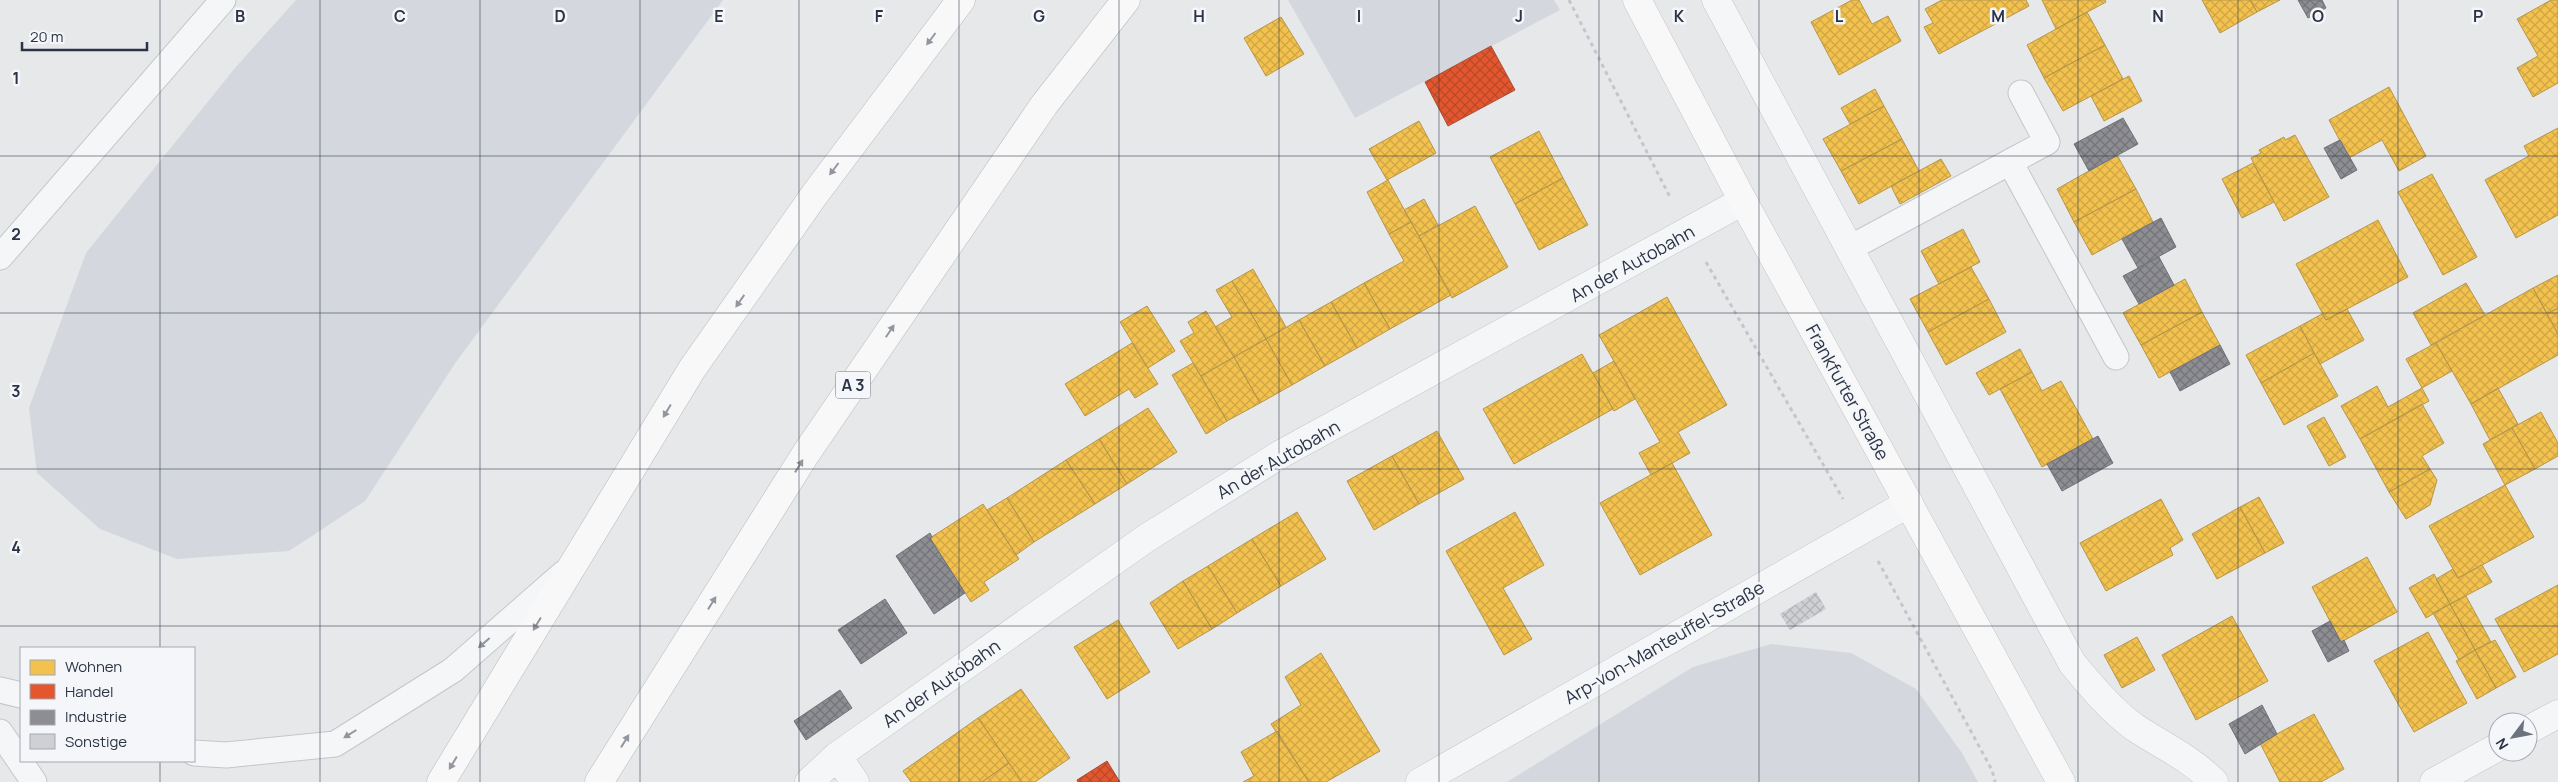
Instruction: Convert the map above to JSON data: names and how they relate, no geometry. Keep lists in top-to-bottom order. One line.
{"streets":{"main road":["A 3","Frankfurter Straße"],"street":["An der Autobahn","Arp-von-Manteuffel-Straße"]},"crossings":[["An der Autobahn","Frankfurter Straße"],["Frankfurter Straße","Arp-von-Manteuffel-Straße"]],"legend":["Wohnen","Handel","Industrie","Sonstige"],"scale_bar":"20 m","north":"bottom left","grid":{"columns":["B","C","D","E","F","G","H","I","J","K","L","M","N","O","P"],"rows":["1","2","3","4"]}}
